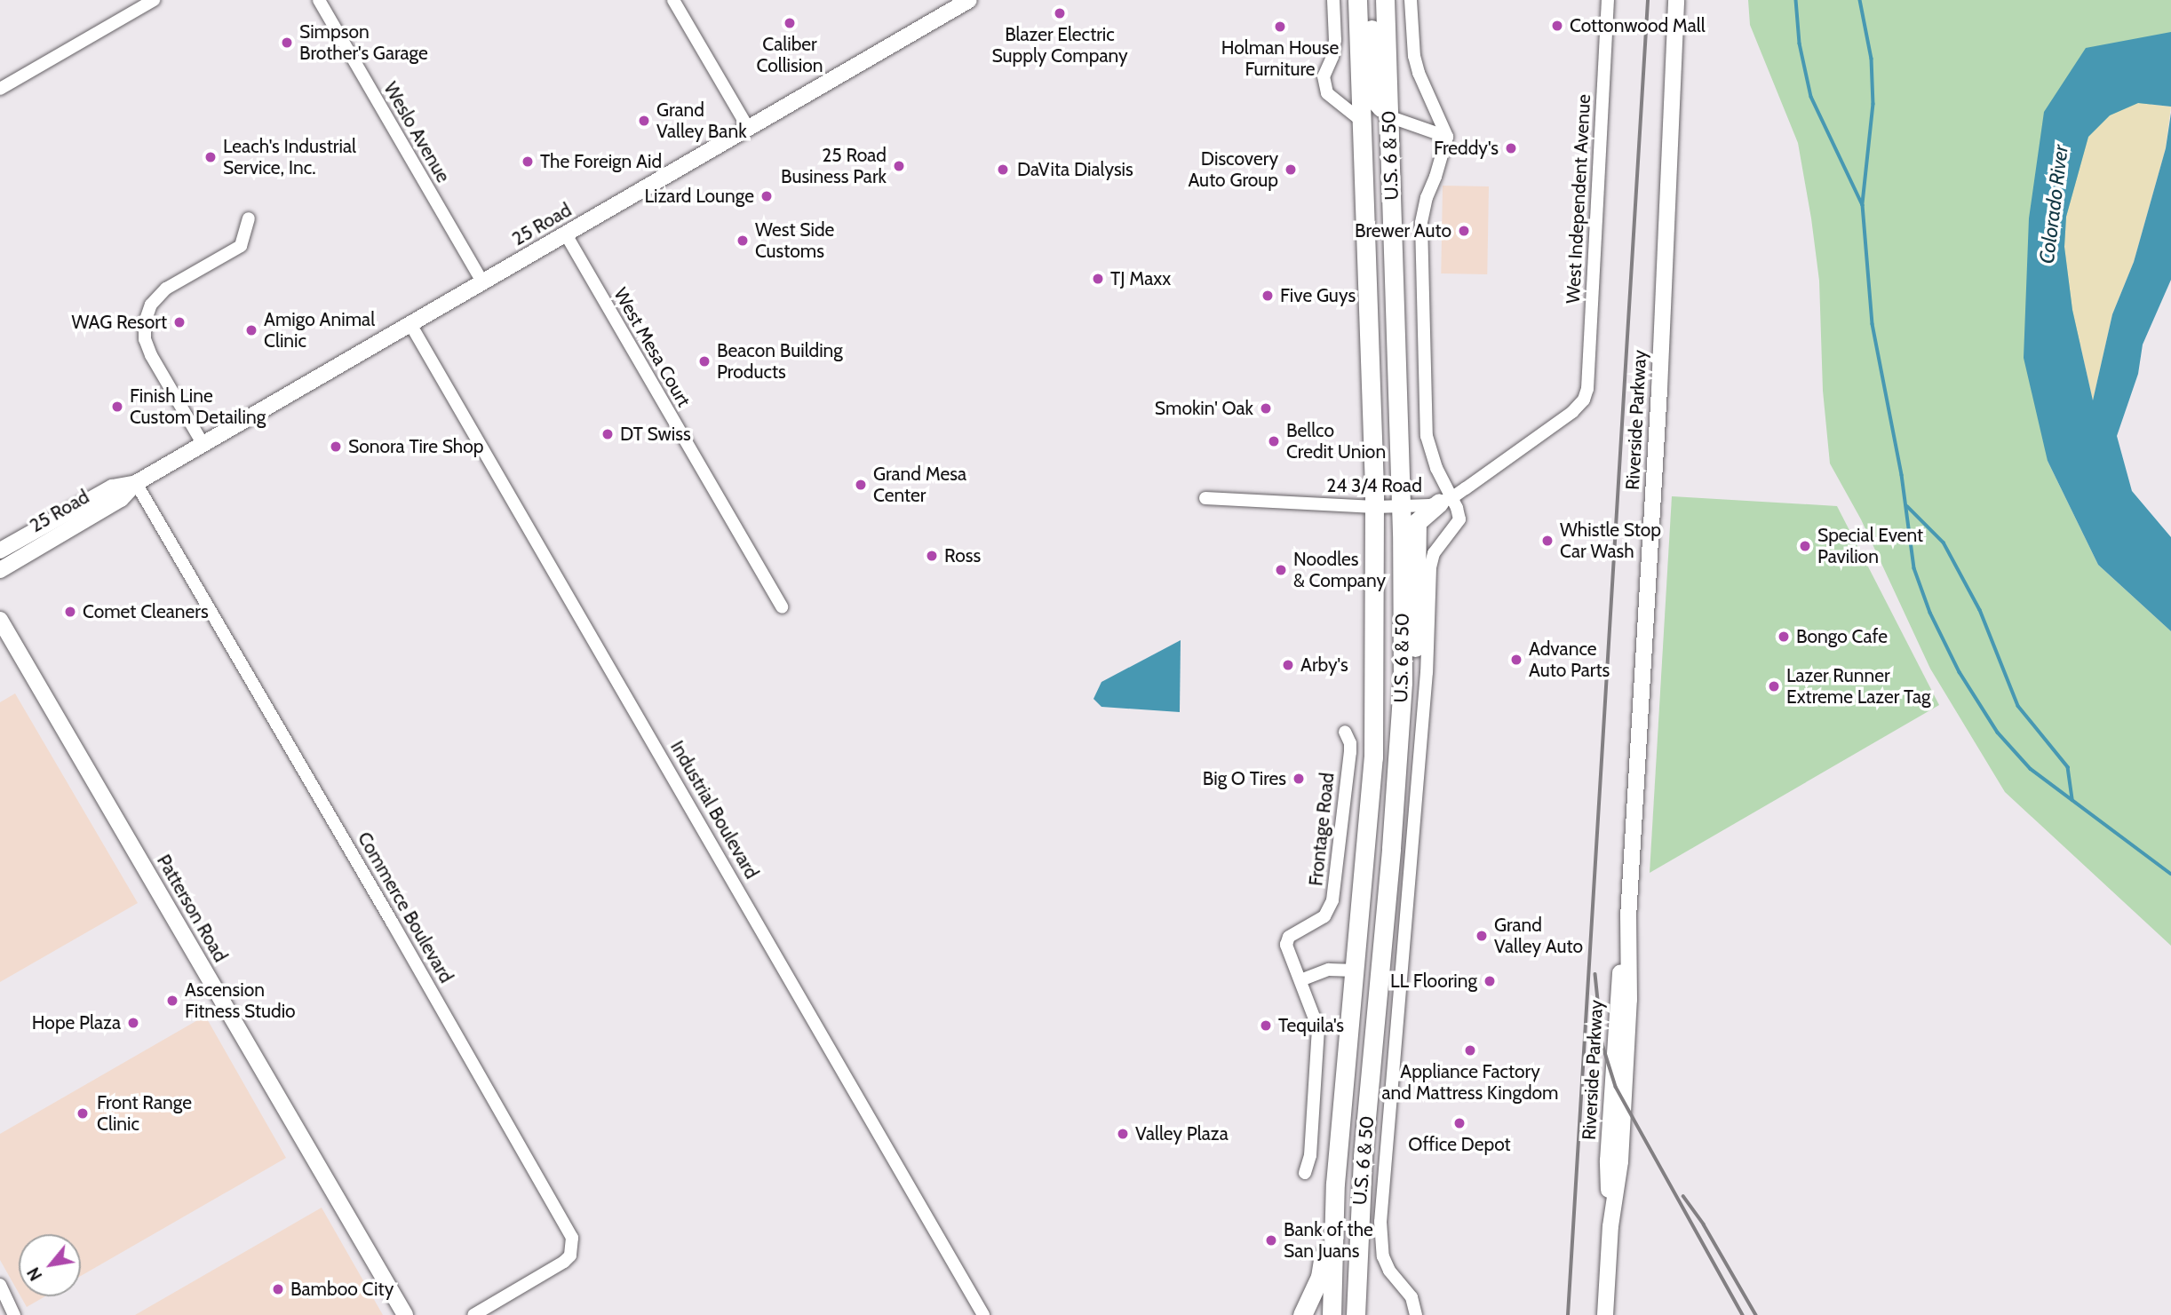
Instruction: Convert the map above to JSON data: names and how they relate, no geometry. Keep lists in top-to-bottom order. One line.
{"streets":{"highway":["U.S. 6 & 50"],"main road":["25 Road","Riverside Parkway","Patterson Road"],"street":["Weslo Avenue","West Independent Avenue","West Mesa Court","24 3/4 Road","Industrial Boulevard","Frontage Road","Commerce Boulevard"]},"crossings":[["Weslo Avenue","25 Road"],["U.S. 6 & 50","24 3/4 Road"],["West Independent Avenue","24 3/4 Road"],["25 Road","West Mesa Court"],["25 Road","Industrial Boulevard"],["25 Road","Commerce Boulevard"]],"water":["Colorado River"],"places":["Blazer Electric Supply Company","Caliber Collision","Cottonwood Mall","Holman House Furniture","Simpson Brother's Garage","Grand Valley Bank","Freddy's","Leach's Industrial Service, Inc.","The Foreign Aid","25 Road Business Park","DaVita Dialysis","Discovery Auto Group","Lizard Lounge","Brewer Auto","West Side Customs","TJ Maxx","Five Guys","WAG Resort","Amigo Animal Clinic","Beacon Building Products","Finish Line Custom Detailing","Smokin' Oak","DT Swiss","Bellco Credit Union","Sonora Tire Shop","Grand Mesa Center","Whistle Stop Car Wash","Special Event Pavilion","Ross","Noodles & Company","Comet Cleaners","Bongo Cafe","Advance Auto Parts","Arby's","Lazer Runner Extreme Lazer Tag","Big O Tires","Grand Valley Auto","LL Flooring","Ascension Fitness Studio","Hope Plaza","Tequila's","Appliance Factory and Mattress Kingdom","Front Range Clinic","Office Depot","Valley Plaza","Bank of the San Juans","Bamboo City"],"north":"bottom left"}
